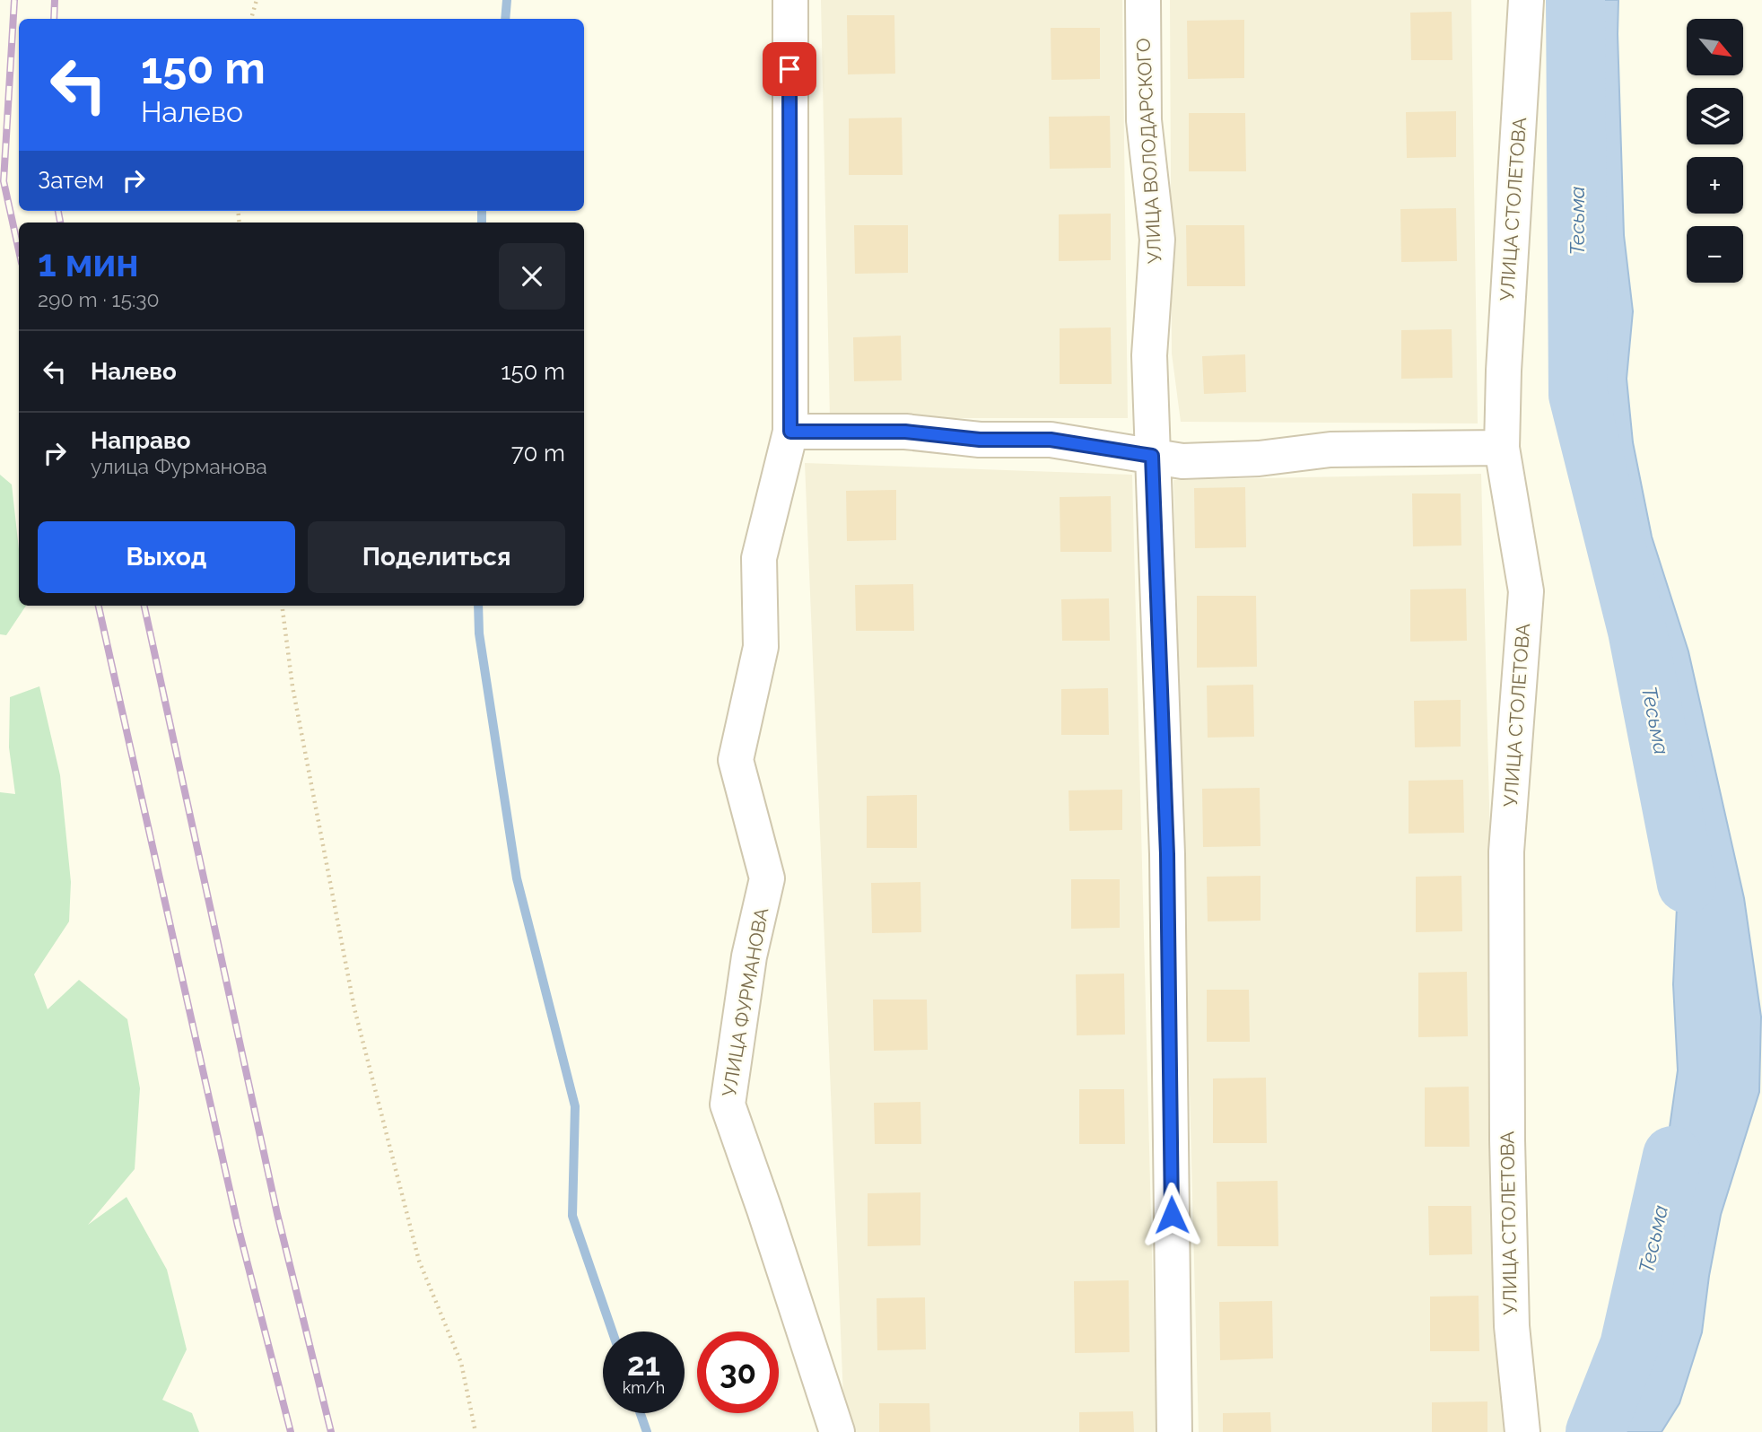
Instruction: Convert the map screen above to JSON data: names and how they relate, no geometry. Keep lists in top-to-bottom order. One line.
{"streets":{"street":["УЛИЦА ВОЛОДАРСКОГО","УЛИЦА СТОЛЕТОВА","УЛИЦА ФУРМАНОВА"]},"water":["Тесьма"],"north":"bottom right","page":{"map_buttons":["+","−"],"turn":["150 m","Налево"],"then":"Затем","heading":["1 мин","290 m · 15:30"],"list":[{"name":"Налево","value":"150 m"},{"name":"Направо","note":"улица Фурманова","value":"70 m"}],"buttons":["Выход","Поделиться"],"speed":"21 km/h","limit":"30"}}
